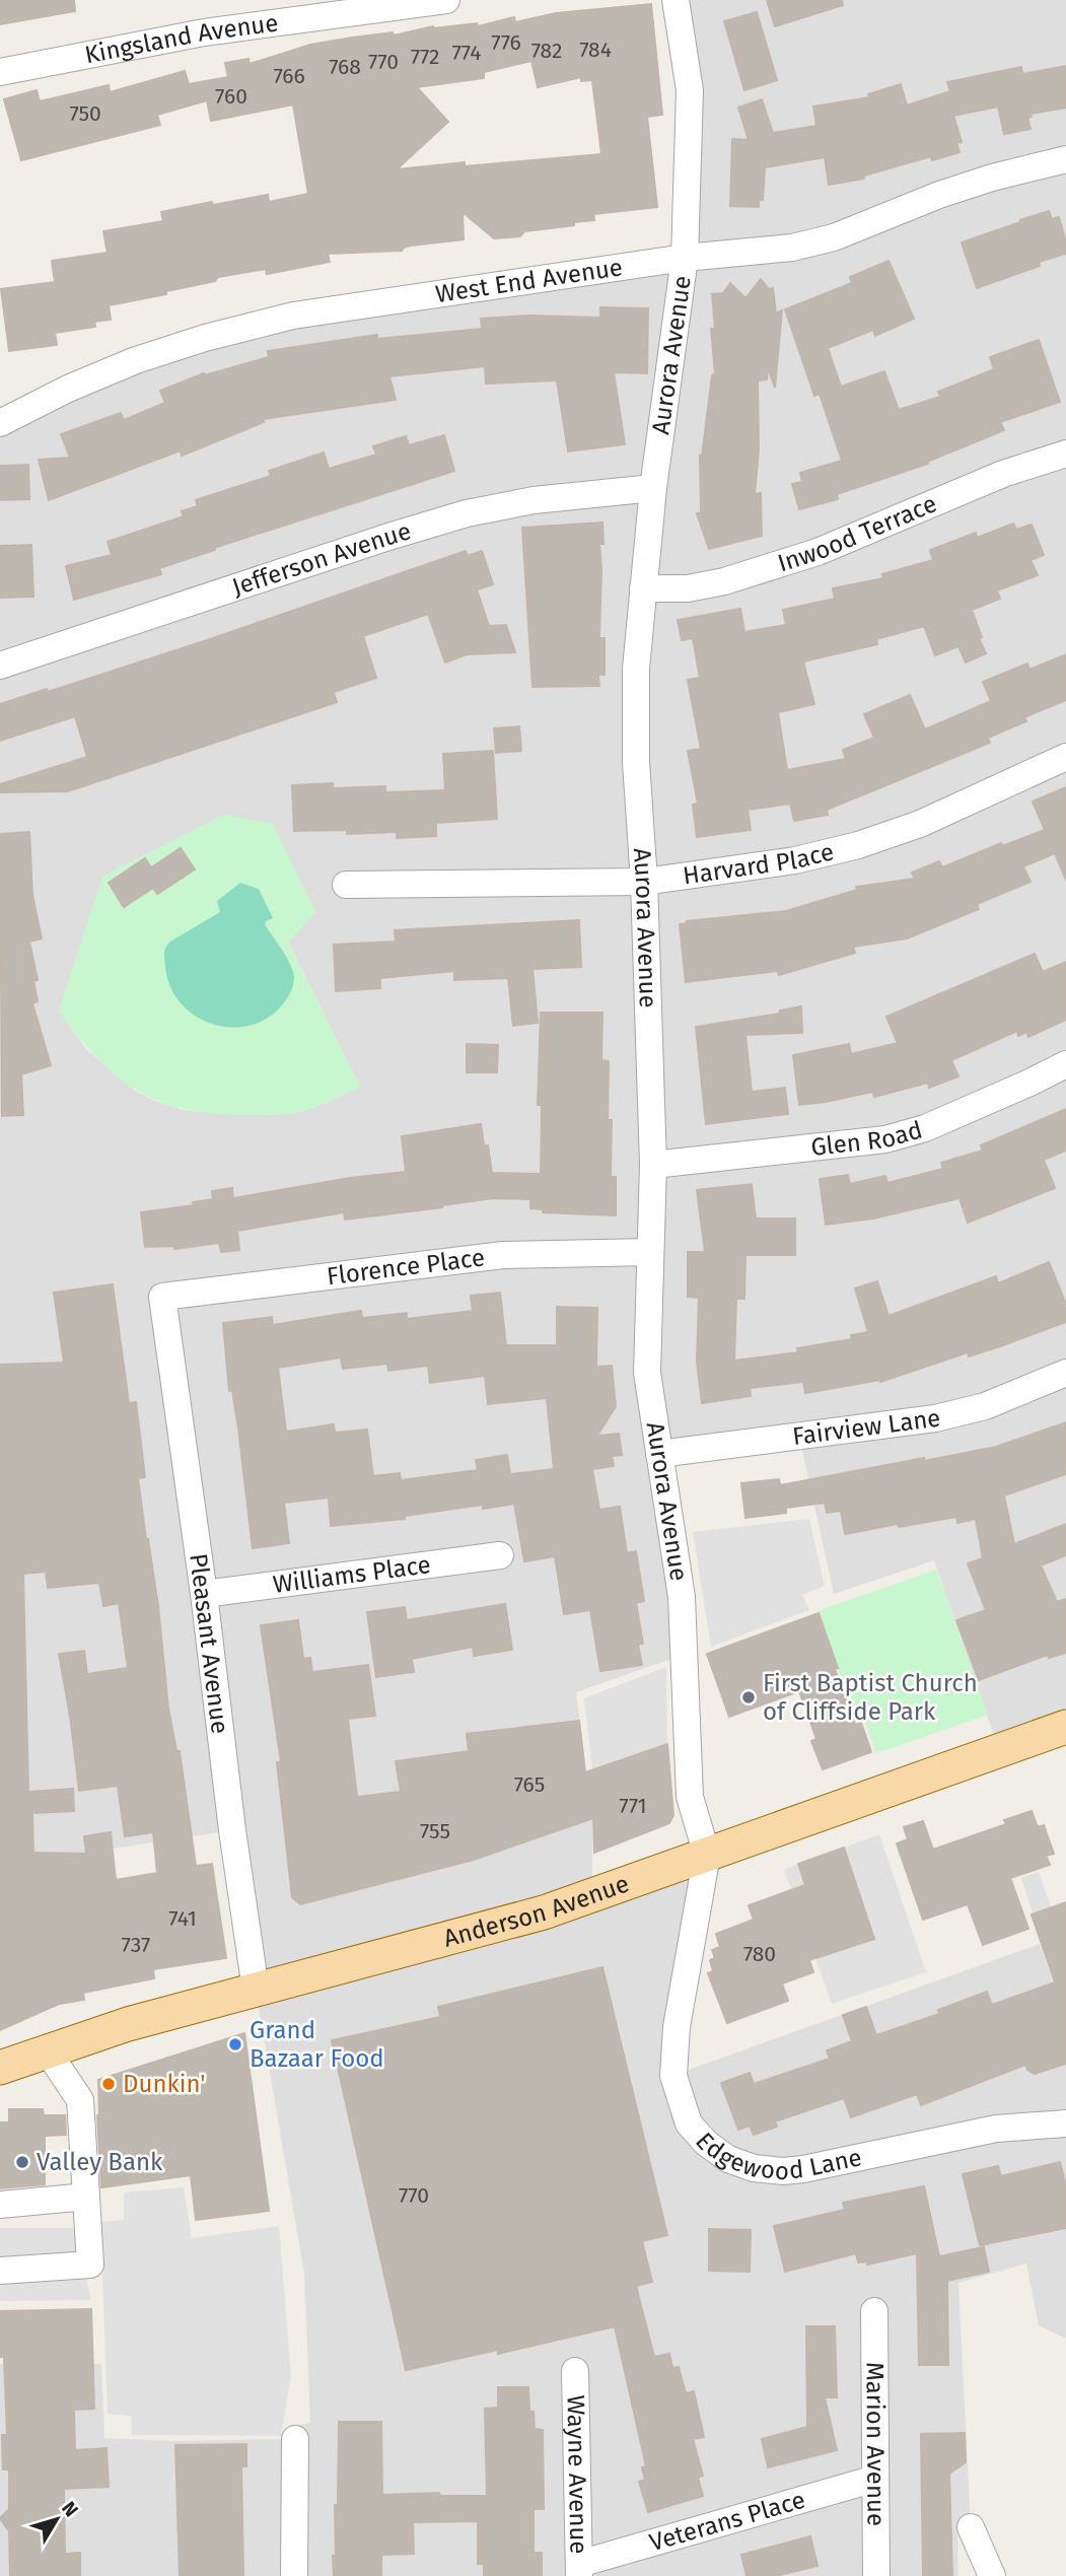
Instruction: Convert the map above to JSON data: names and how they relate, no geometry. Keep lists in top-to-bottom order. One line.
{"streets":{"main road":["Anderson Avenue"],"street":["Kingsland Avenue","West End Avenue","Aurora Avenue","Inwood Terrace","Jefferson Avenue","Harvard Place","Glen Road","Florence Place","Fairview Lane","Williams Place","Pleasant Avenue","Edgewood Lane","Marion Avenue","Wayne Avenue","Veterans Place"]},"crossings":[["West End Avenue","Aurora Avenue"],["Aurora Avenue","Inwood Terrace"],["Aurora Avenue","Jefferson Avenue"],["Aurora Avenue","Harvard Place"],["Aurora Avenue","Glen Road"],["Aurora Avenue","Florence Place"],["Aurora Avenue","Fairview Lane"],["Aurora Avenue","Anderson Avenue"],["Aurora Avenue","Edgewood Lane"],["Florence Place","Pleasant Avenue"],["Williams Place","Pleasant Avenue"],["Pleasant Avenue","Anderson Avenue"],["Anderson Avenue","Edgewood Lane"],["Marion Avenue","Veterans Place"],["Wayne Avenue","Veterans Place"]],"places":["First Baptist Church of Cliffside Park","Grand Bazaar Food","Dunkin'","Valley Bank"],"house_numbers":["776","784","782","774","772","770","768","766","760","750","765","771","755","741","737","780","770"],"north":"top right"}
